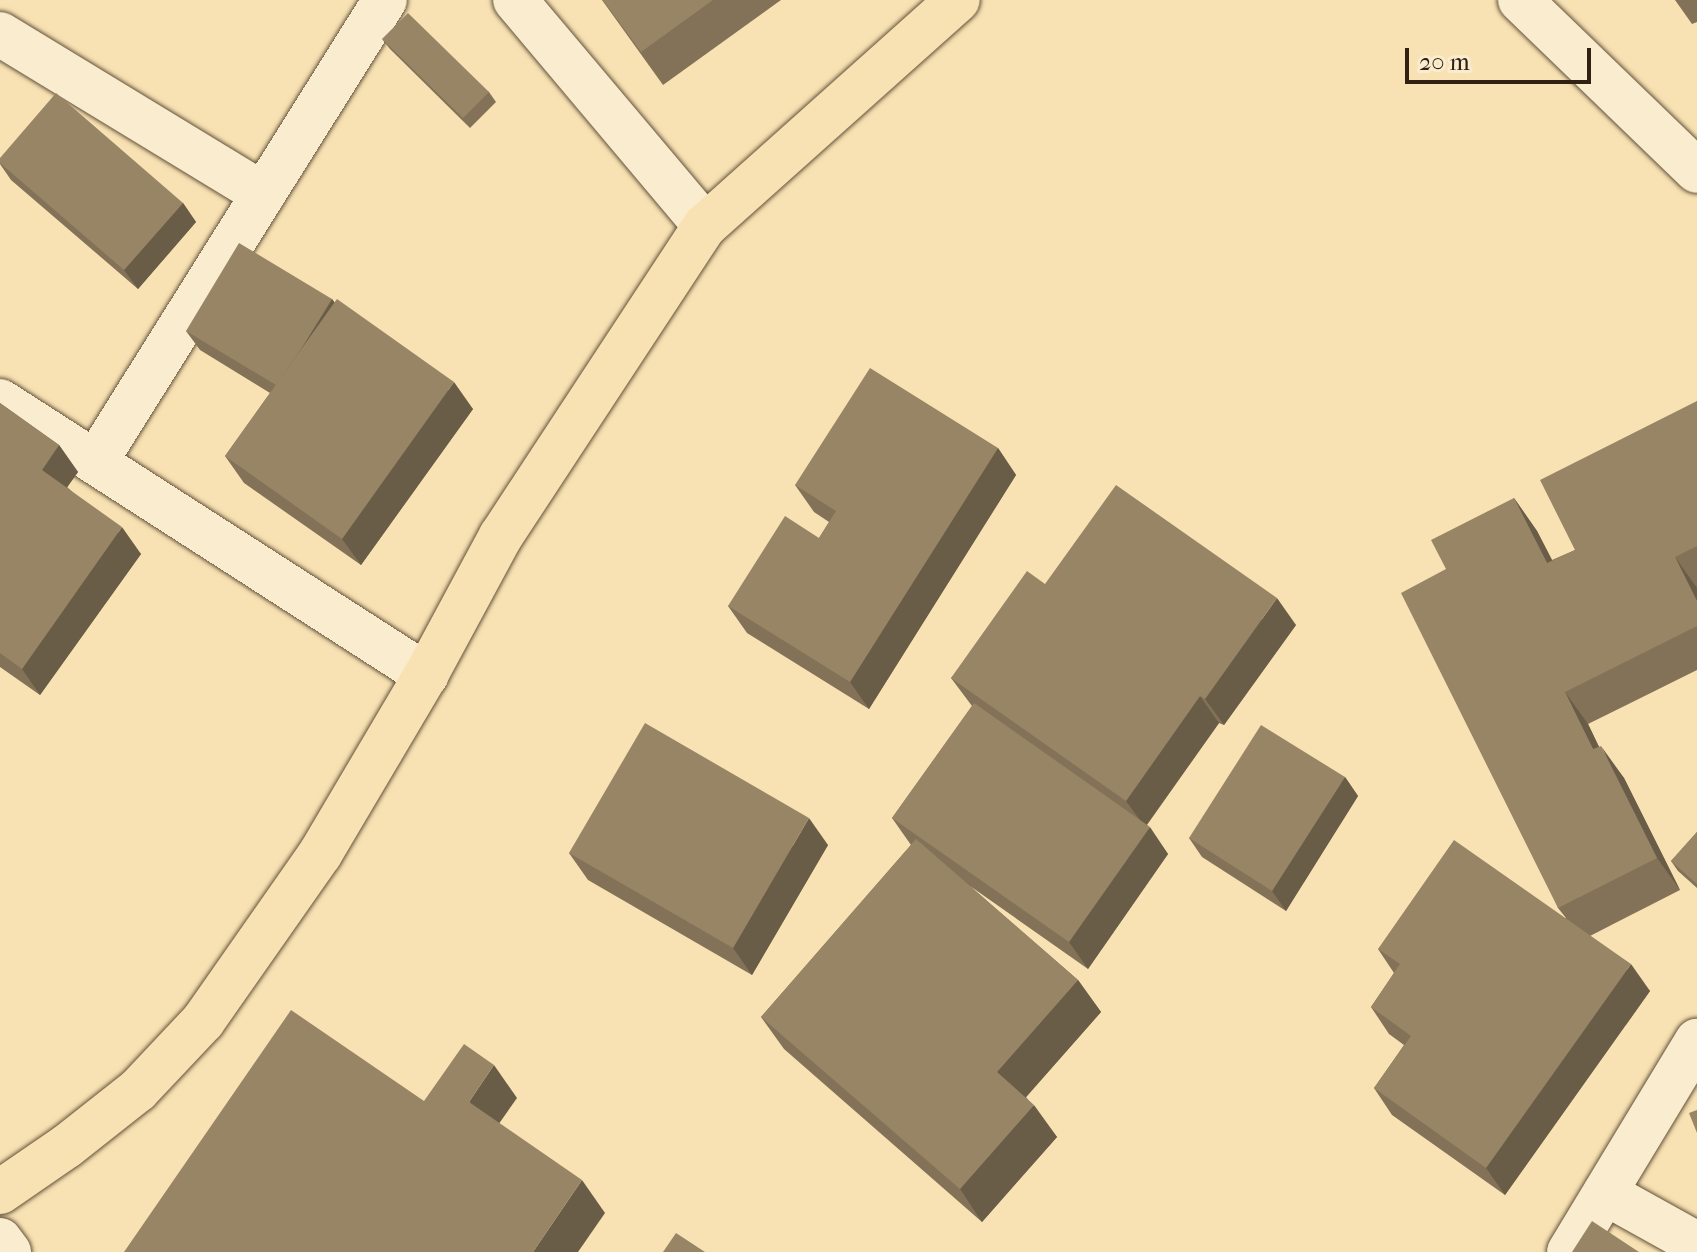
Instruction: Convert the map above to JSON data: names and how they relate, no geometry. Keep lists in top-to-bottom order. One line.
{"scale_bar":"20 m"}
